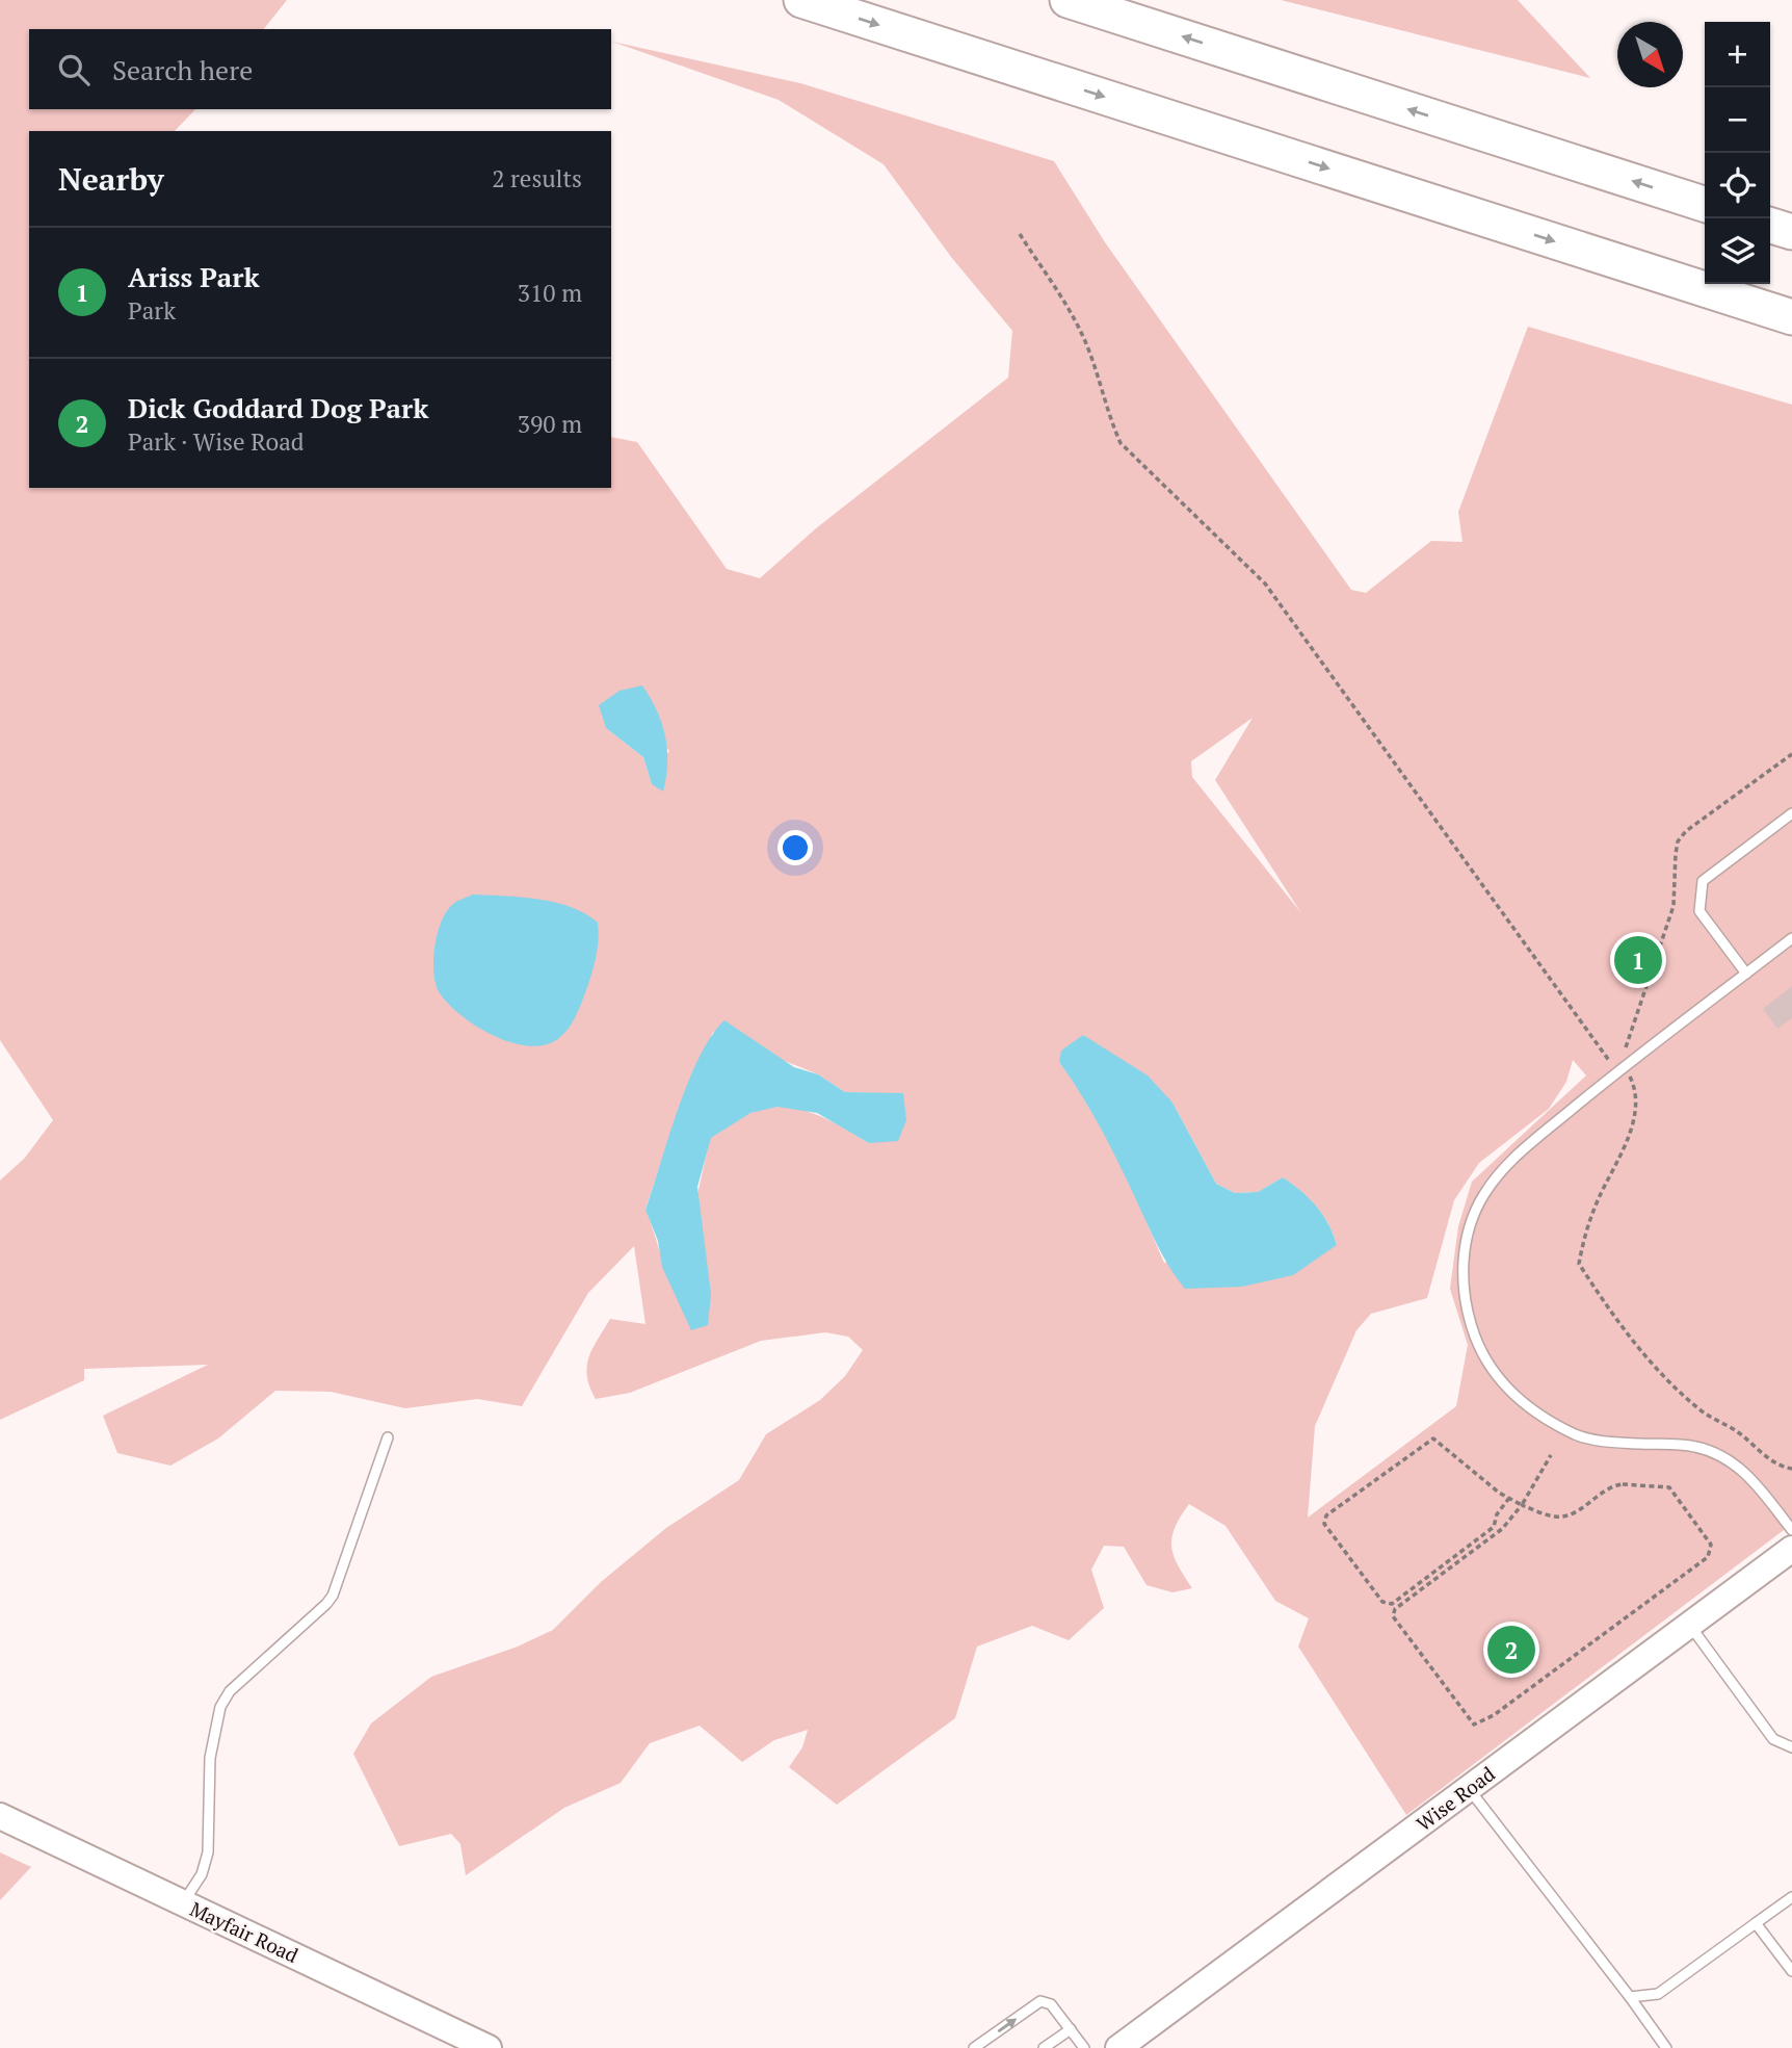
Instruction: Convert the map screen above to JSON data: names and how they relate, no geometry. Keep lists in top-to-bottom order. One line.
{"streets":{"street":["Wise Road","Mayfair Road"]},"north":"bottom right","page":{"map_buttons":["+","−"],"search":"Search here","heading":["Nearby","2 results"],"list":[{"mark":"1","name":"Ariss Park","note":"Park","value":"310 m"},{"mark":"2","name":"Dick Goddard Dog Park","note":"Park · Wise Road","value":"390 m"}],"pins":["1","2"]}}
